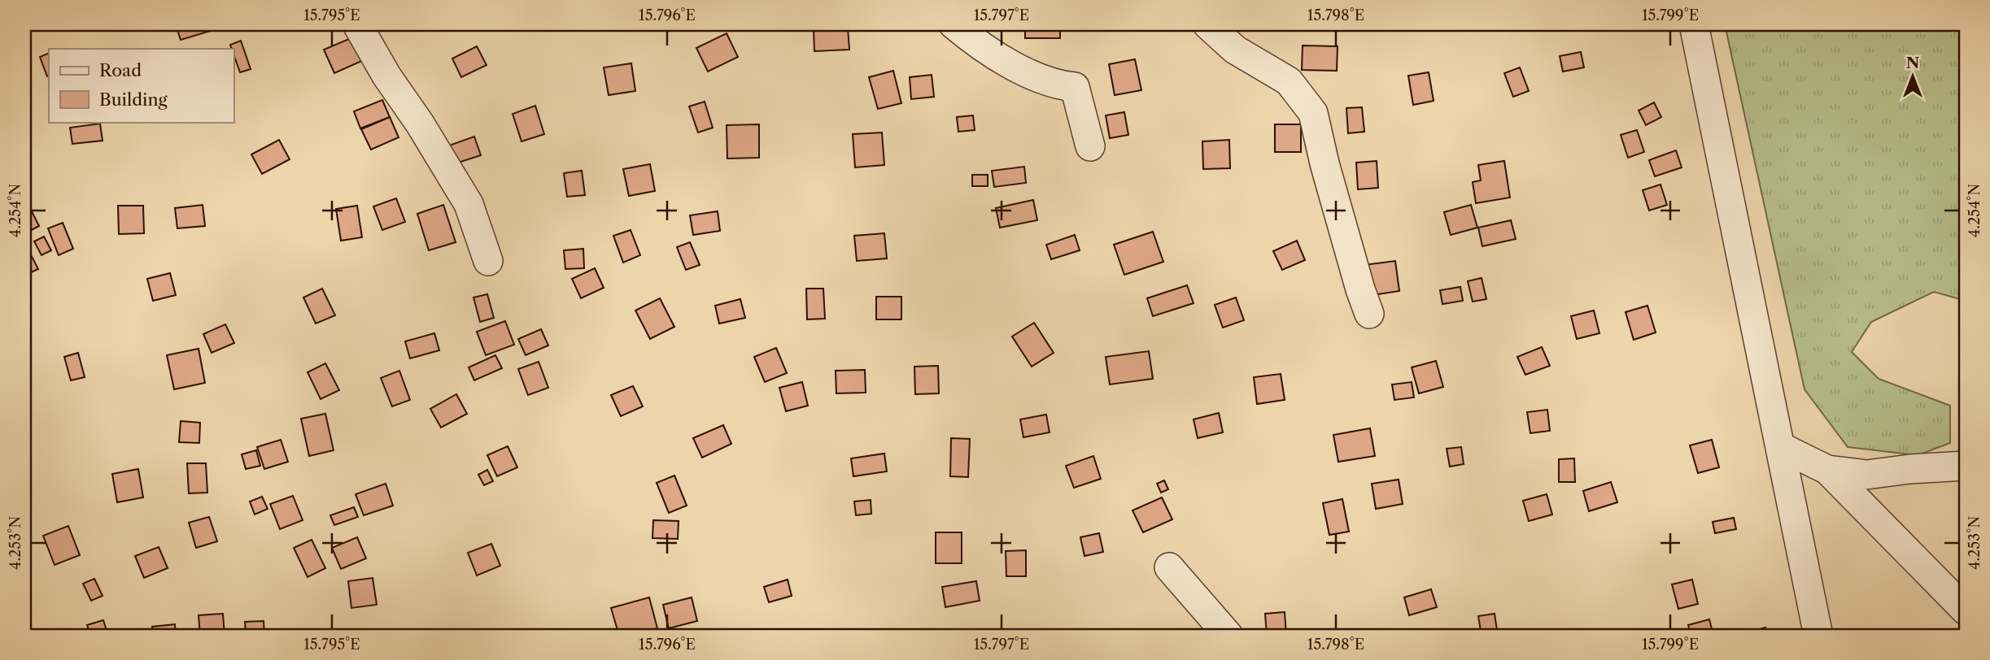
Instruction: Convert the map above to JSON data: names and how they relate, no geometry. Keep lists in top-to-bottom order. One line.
{"legend":["Road","Building"],"north":"top","coordinates":["15.795°E","15.796°E","15.797°E","15.798°E","15.799°E","4.254°N","4.253°N"]}
